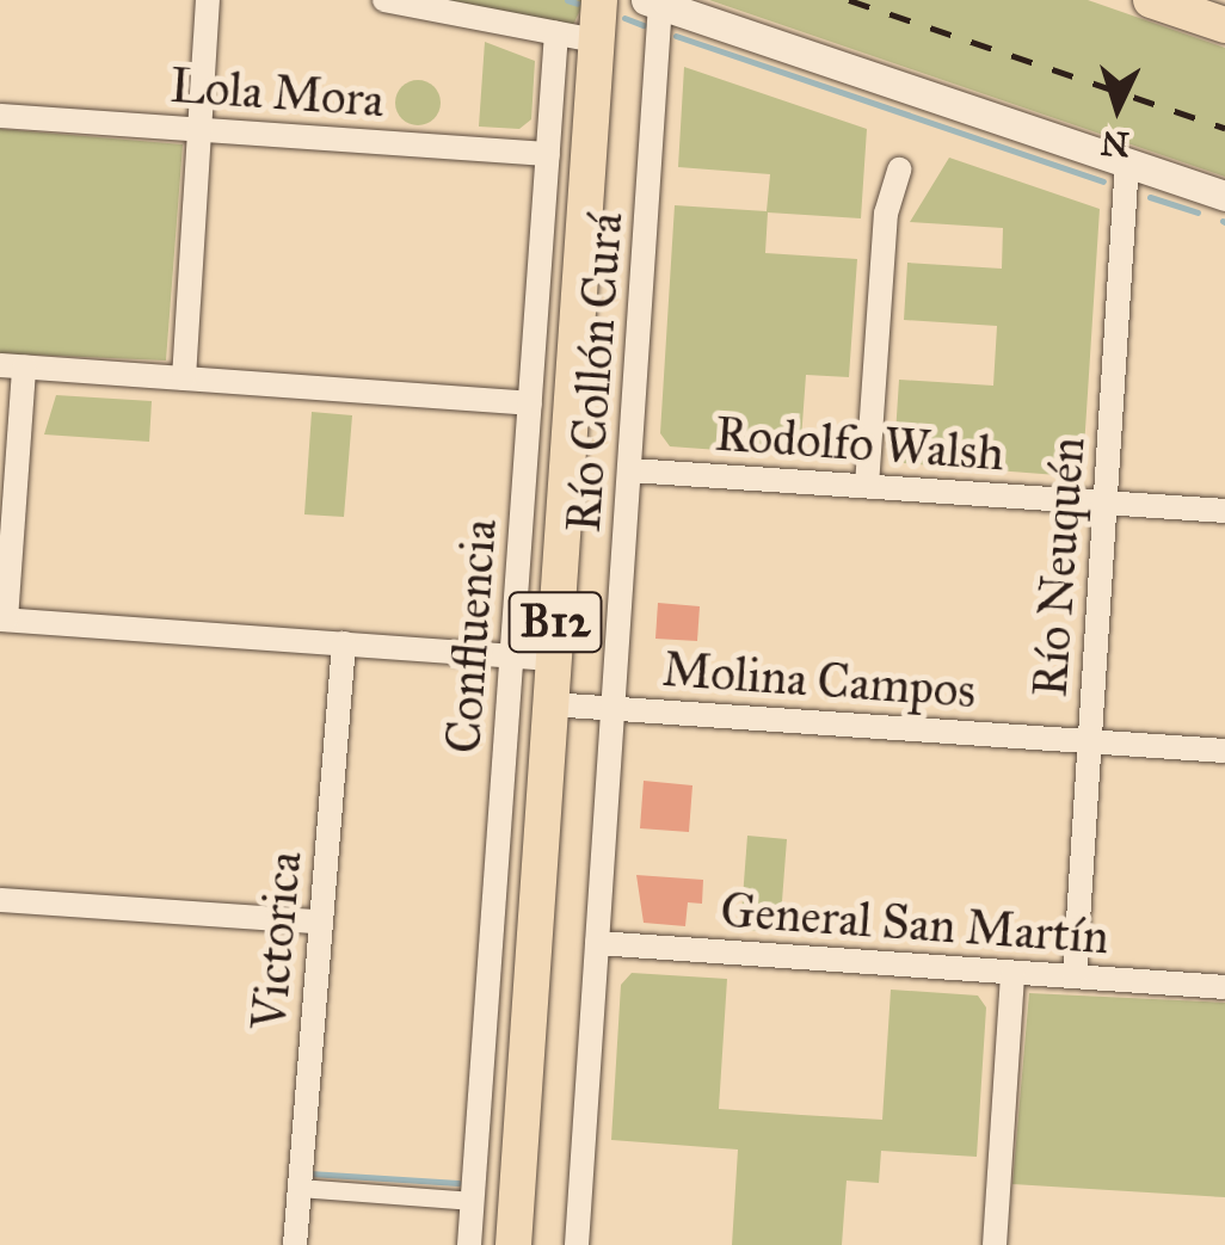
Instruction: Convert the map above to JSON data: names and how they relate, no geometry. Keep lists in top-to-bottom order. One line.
{"streets":{"main road":["B12"],"street":["Lola Mora","Río Collón Curá","Rodolfo Walsh","Río Neuquén","Confluencia","Molina Campos","General San Martín","Victorica"]},"crossings":[["Lola Mora","Confluencia"],["Río Collón Curá","Rodolfo Walsh"],["Río Collón Curá","Molina Campos"],["Río Collón Curá","General San Martín"],["Rodolfo Walsh","Río Neuquén"],["Río Neuquén","Molina Campos"],["Río Neuquén","General San Martín"],["B12","Molina Campos"]],"north":"bottom"}
